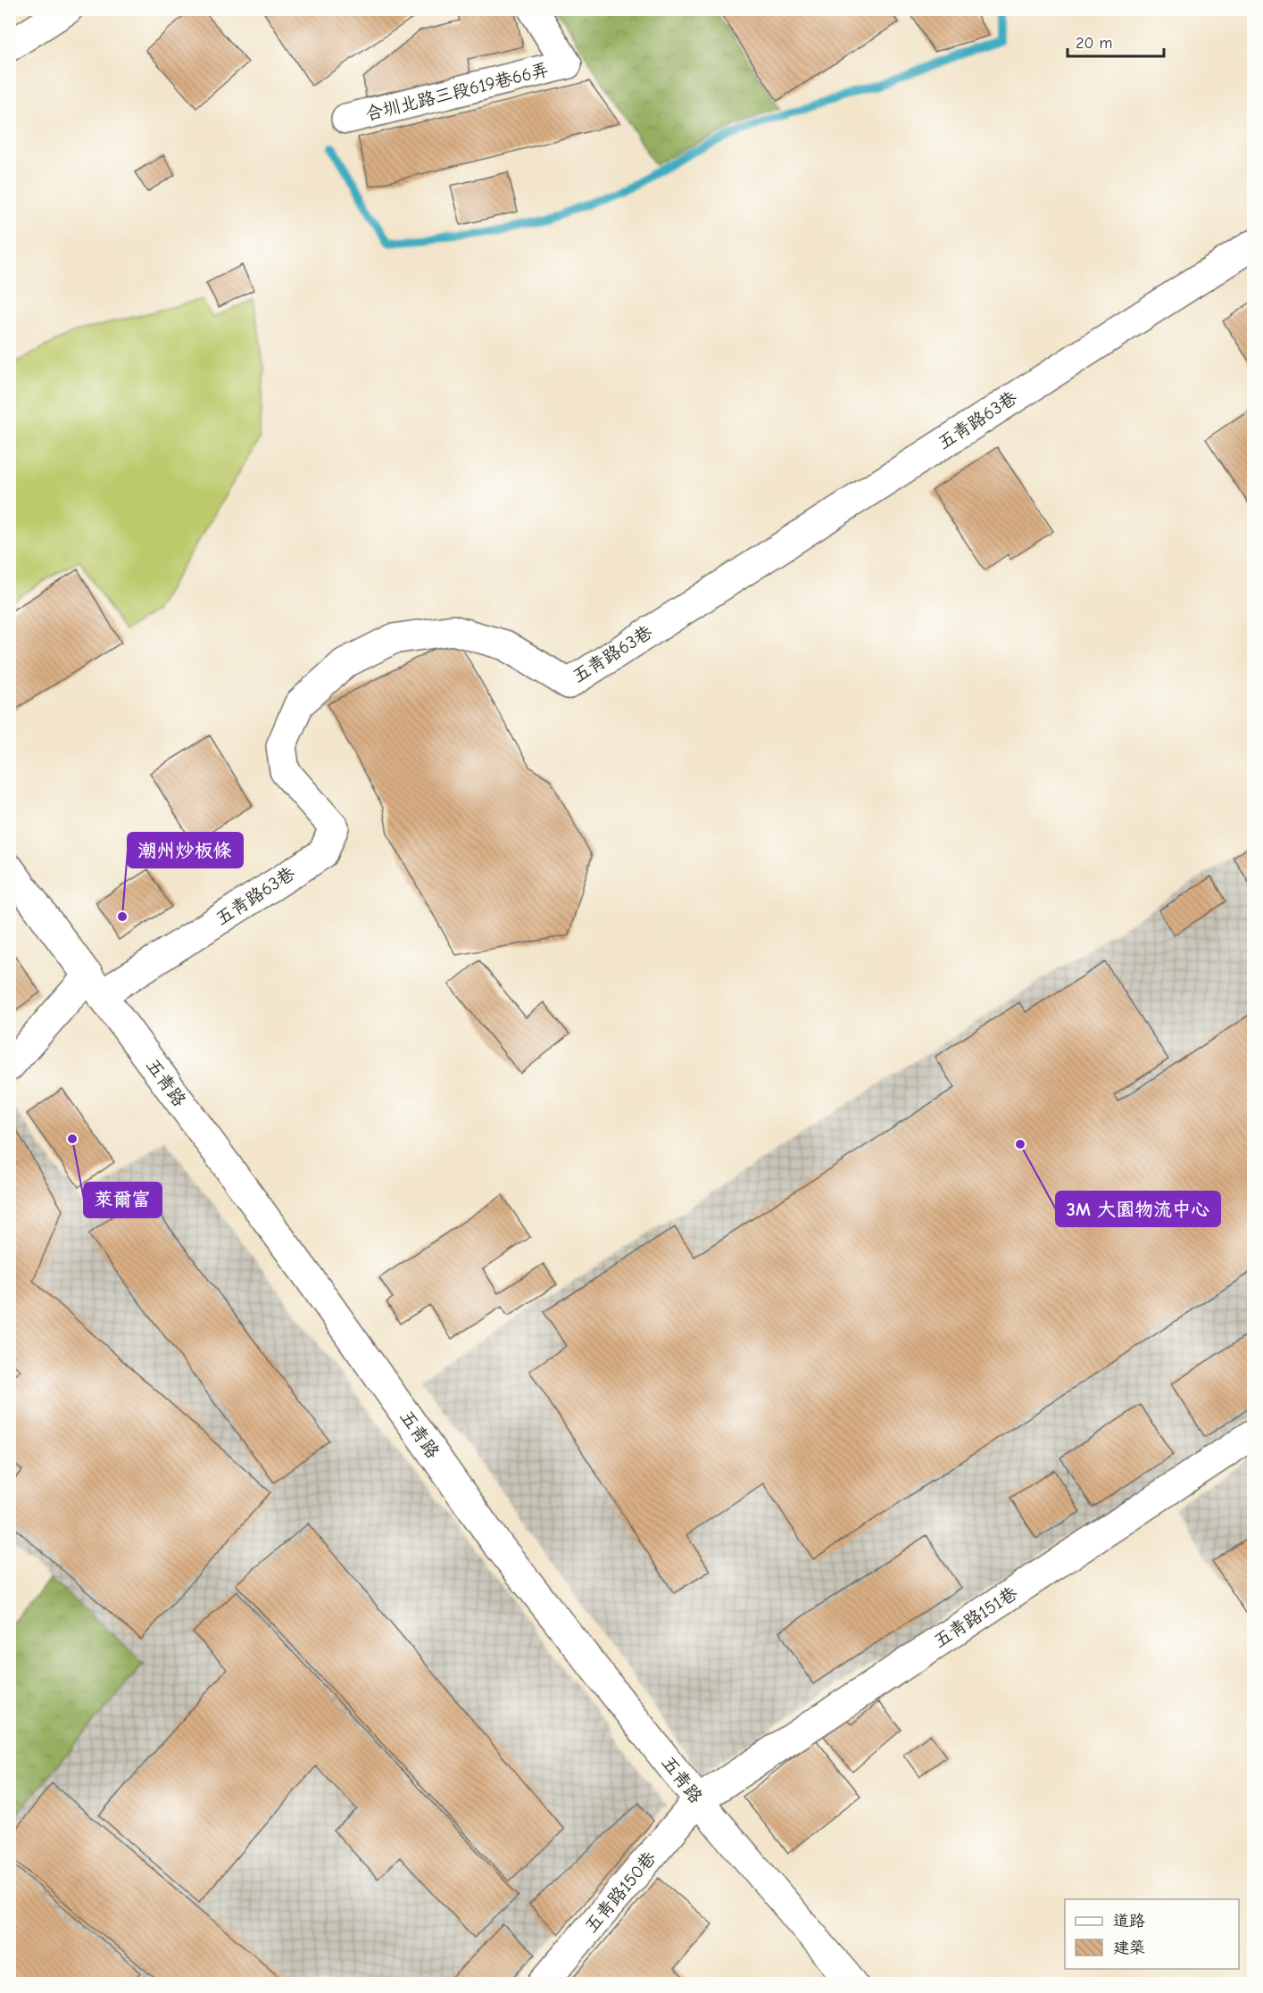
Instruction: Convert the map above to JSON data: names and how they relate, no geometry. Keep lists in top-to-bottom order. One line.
{"streets":{"street":["合圳北路三段619巷66弄","五青路63巷","五青路","五青路151巷","五青路150巷"]},"crossings":[["五青路63巷","五青路"],["五青路","五青路151巷"],["五青路","五青路150巷"],["五青路151巷","五青路150巷"]],"places":["潮州炒板條","萊爾富","3M 大園物流中心"],"legend":["道路","建築"],"scale_bar":"20 m"}
